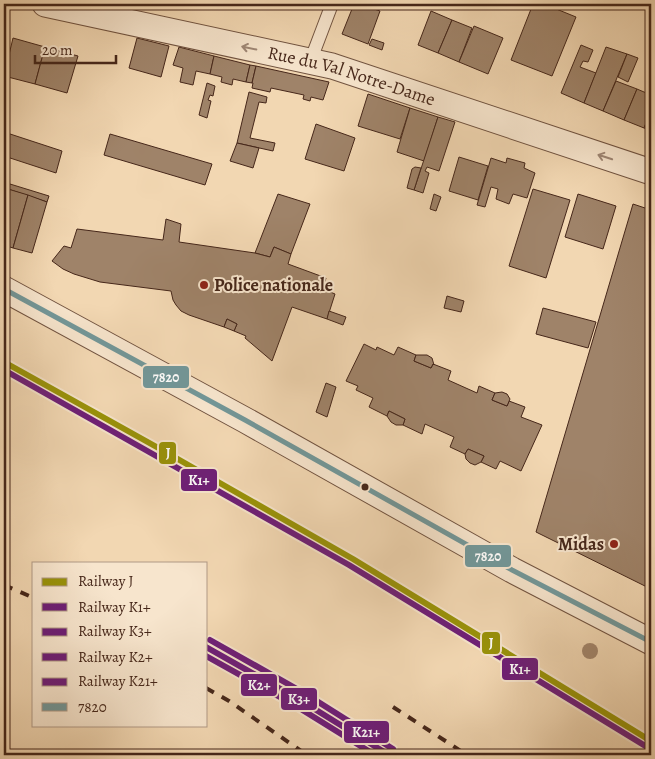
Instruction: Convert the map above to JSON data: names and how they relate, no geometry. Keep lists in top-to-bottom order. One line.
{"streets":{"street":["Rue du Val Notre-Dame"]},"one_way":["Rue du Val Notre-Dame"],"places":["Police nationale","Midas"],"lines":["transit line 7820","rail line J","rail line K1+","rail line K21+","rail line K3+","rail line K2+"],"legend":["Railway J","Railway K1+","Railway K3+","Railway K2+","Railway K21+","7820"],"scale_bar":"20 m"}
